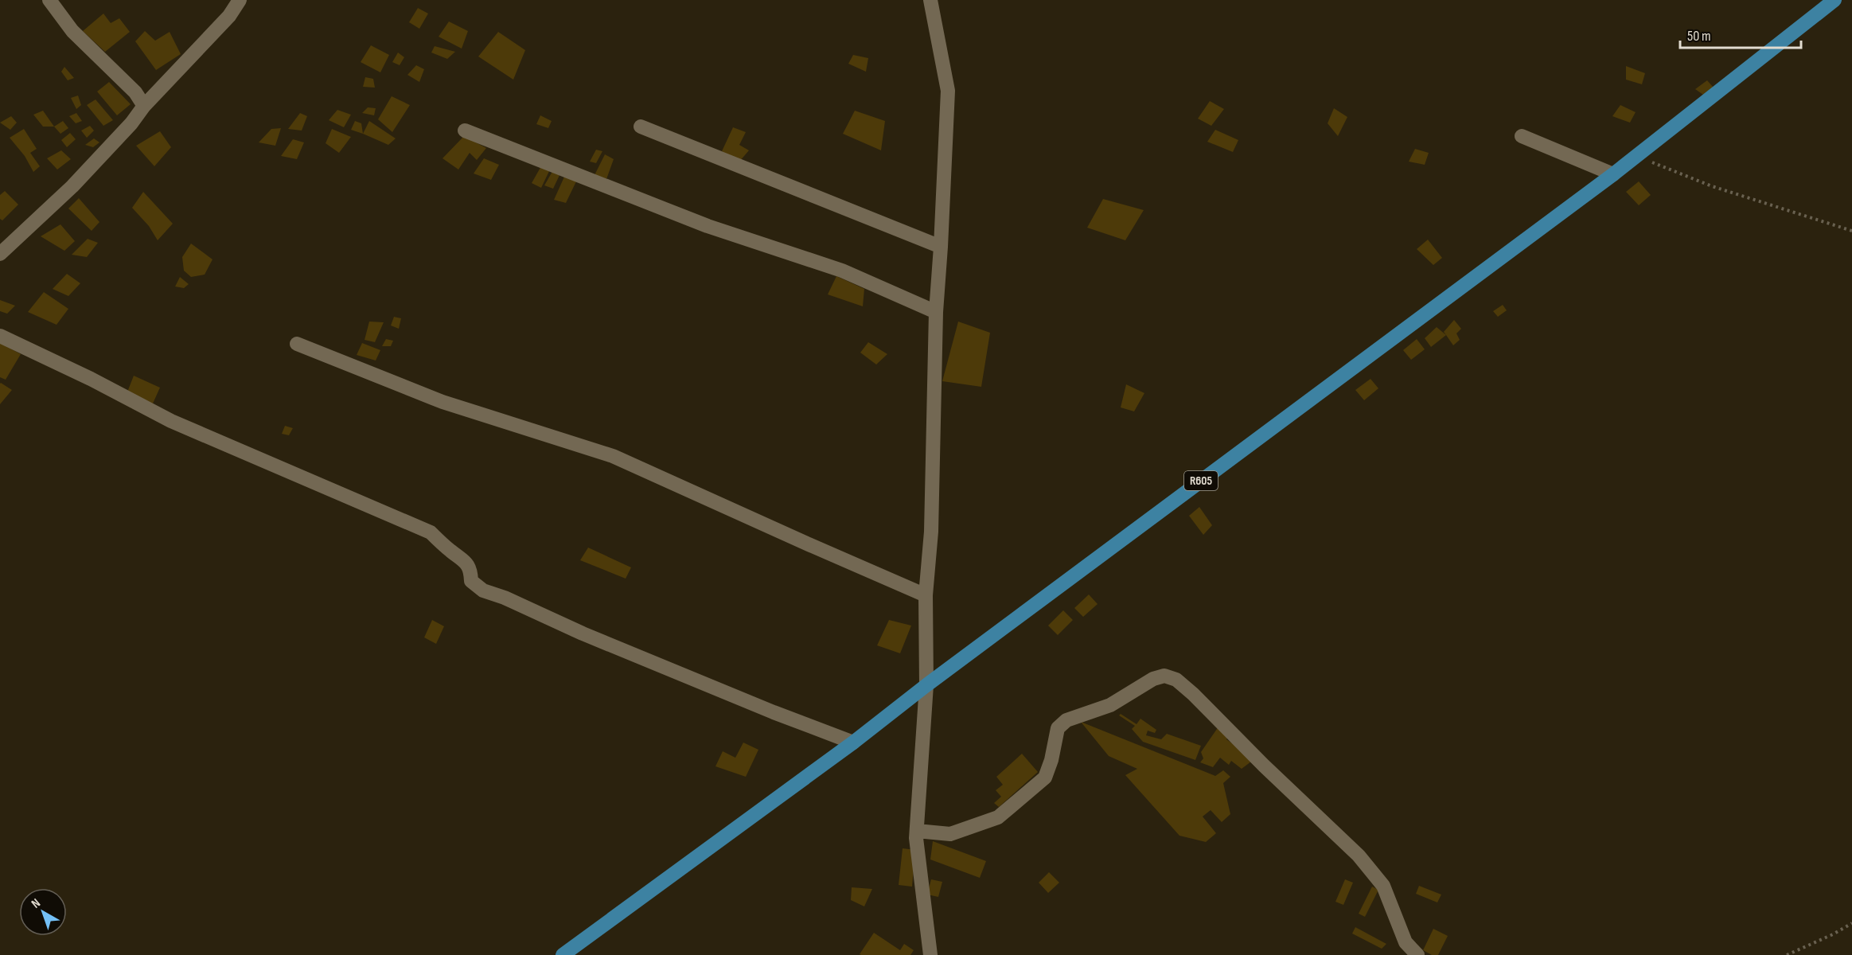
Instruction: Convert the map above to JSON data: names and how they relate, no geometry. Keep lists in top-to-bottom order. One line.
{"streets":{"main road":["R605"]},"scale_bar":"50 m","north":"top left"}
